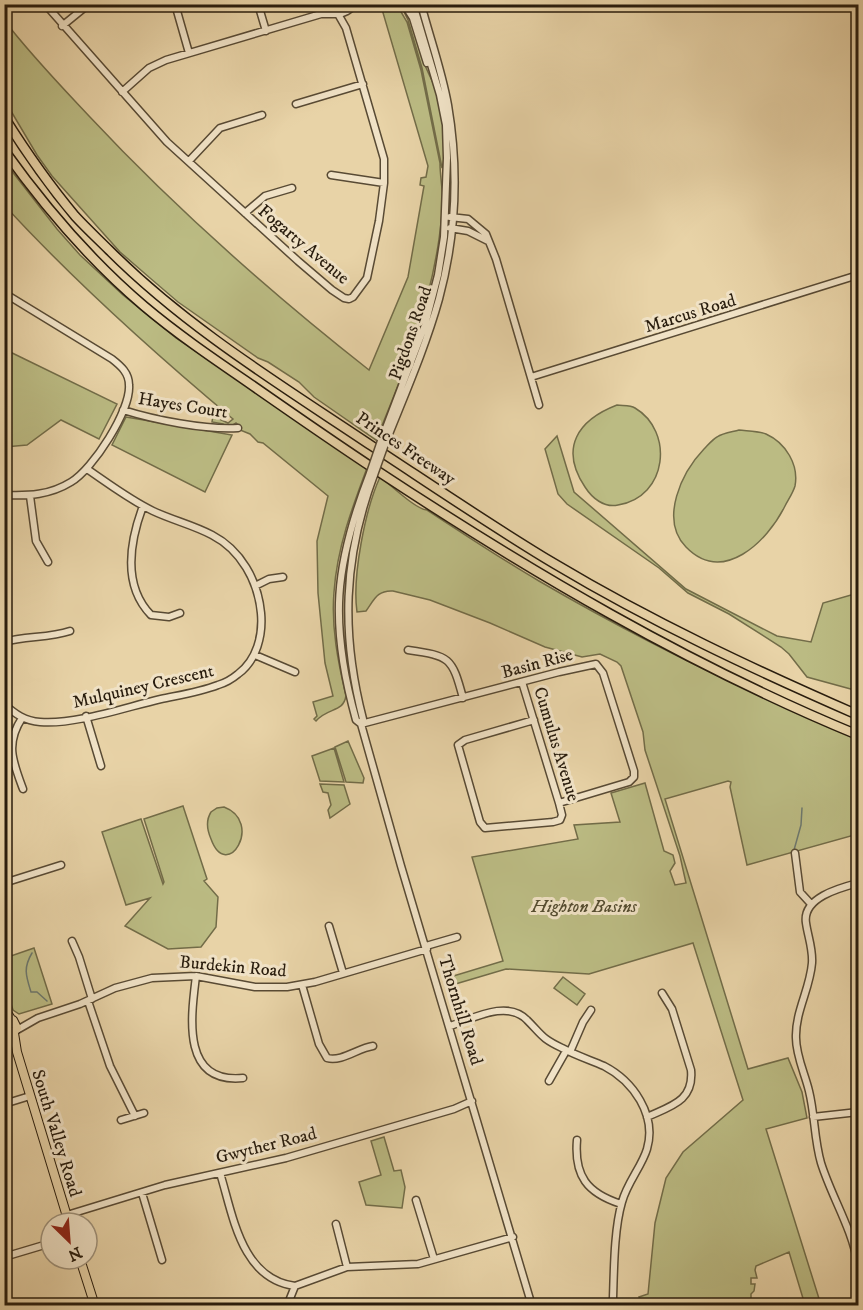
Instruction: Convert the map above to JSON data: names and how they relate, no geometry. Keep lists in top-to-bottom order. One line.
{"streets":{"highway":["Princes Freeway"],"main road":["South Valley Road"],"street":["Fogarty Avenue","Marcus Road","Pigdons Road","Hayes Court","Basin Rise","Mulquiney Crescent","Cumulus Avenue","Burdekin Road","Thornhill Road","Gwyther Road"]},"crossings":[["Pigdons Road","Thornhill Road"],["Basin Rise","Cumulus Avenue"],["Basin Rise","Thornhill Road"],["Burdekin Road","Thornhill Road"],["Burdekin Road","South Valley Road"],["Thornhill Road","Gwyther Road"]],"parks":["Highton Basins"],"north":"bottom right"}
